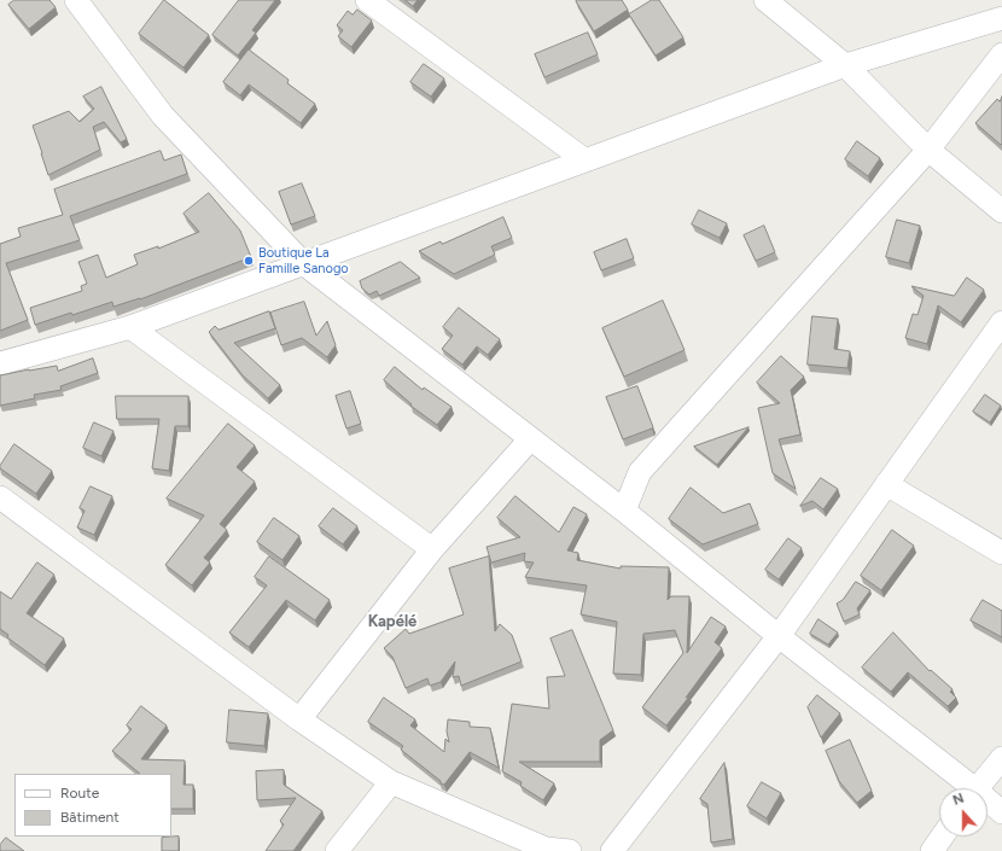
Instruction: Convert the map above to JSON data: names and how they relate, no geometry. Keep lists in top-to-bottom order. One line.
{"districts":["Kapélé"],"places":["Boutique La Famille Sanogo"],"legend":["Route","Bâtiment"],"north":"top"}
